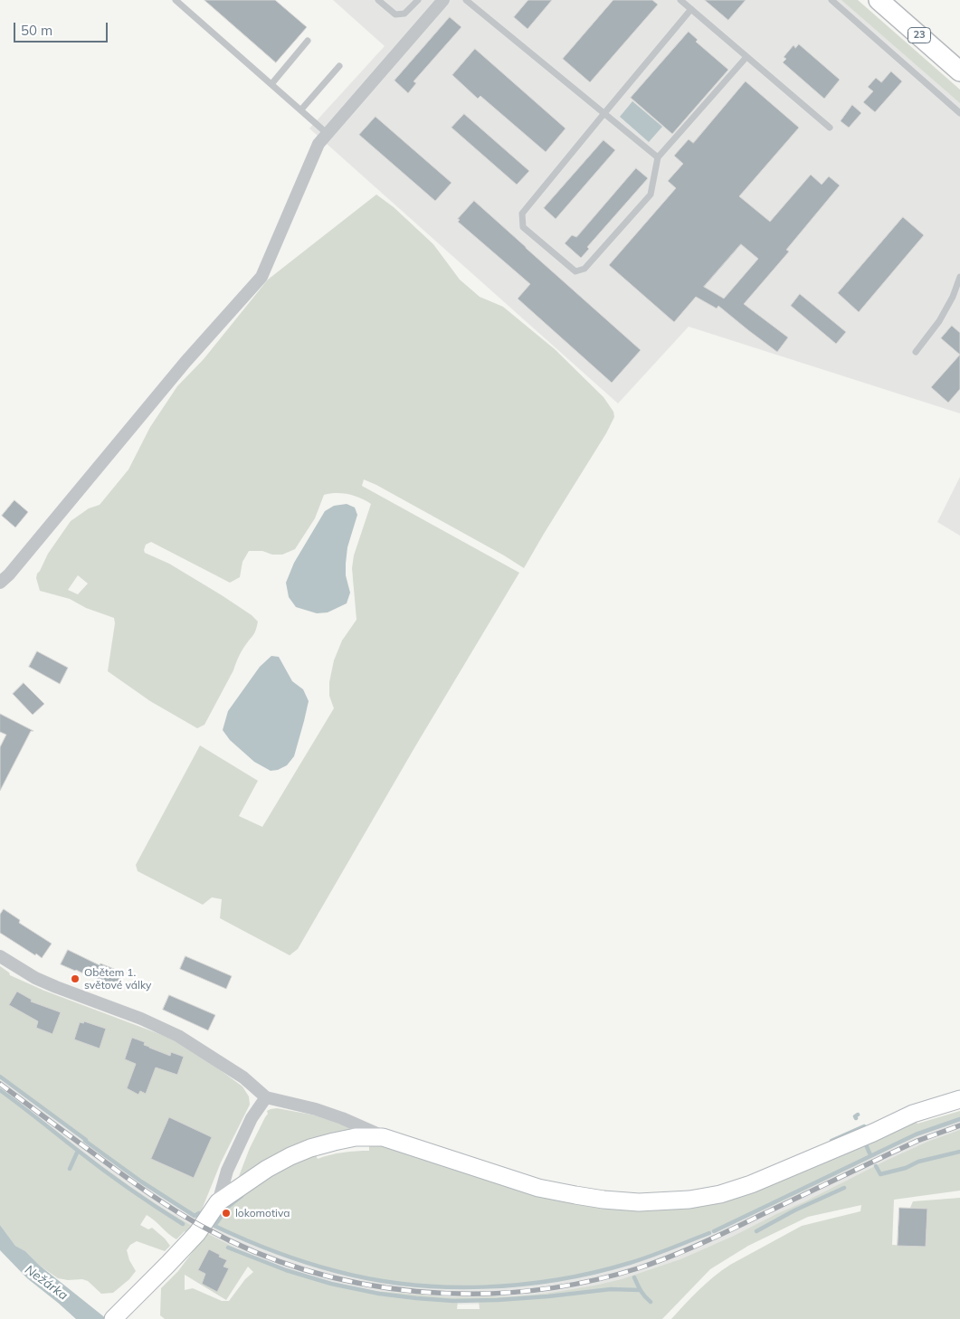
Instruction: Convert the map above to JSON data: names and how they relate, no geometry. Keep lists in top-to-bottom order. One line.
{"streets":{"main road":["23"]},"water":["Nežárka"],"places":["Obětem 1. světové války","lokomotiva"],"scale_bar":"50 m"}
